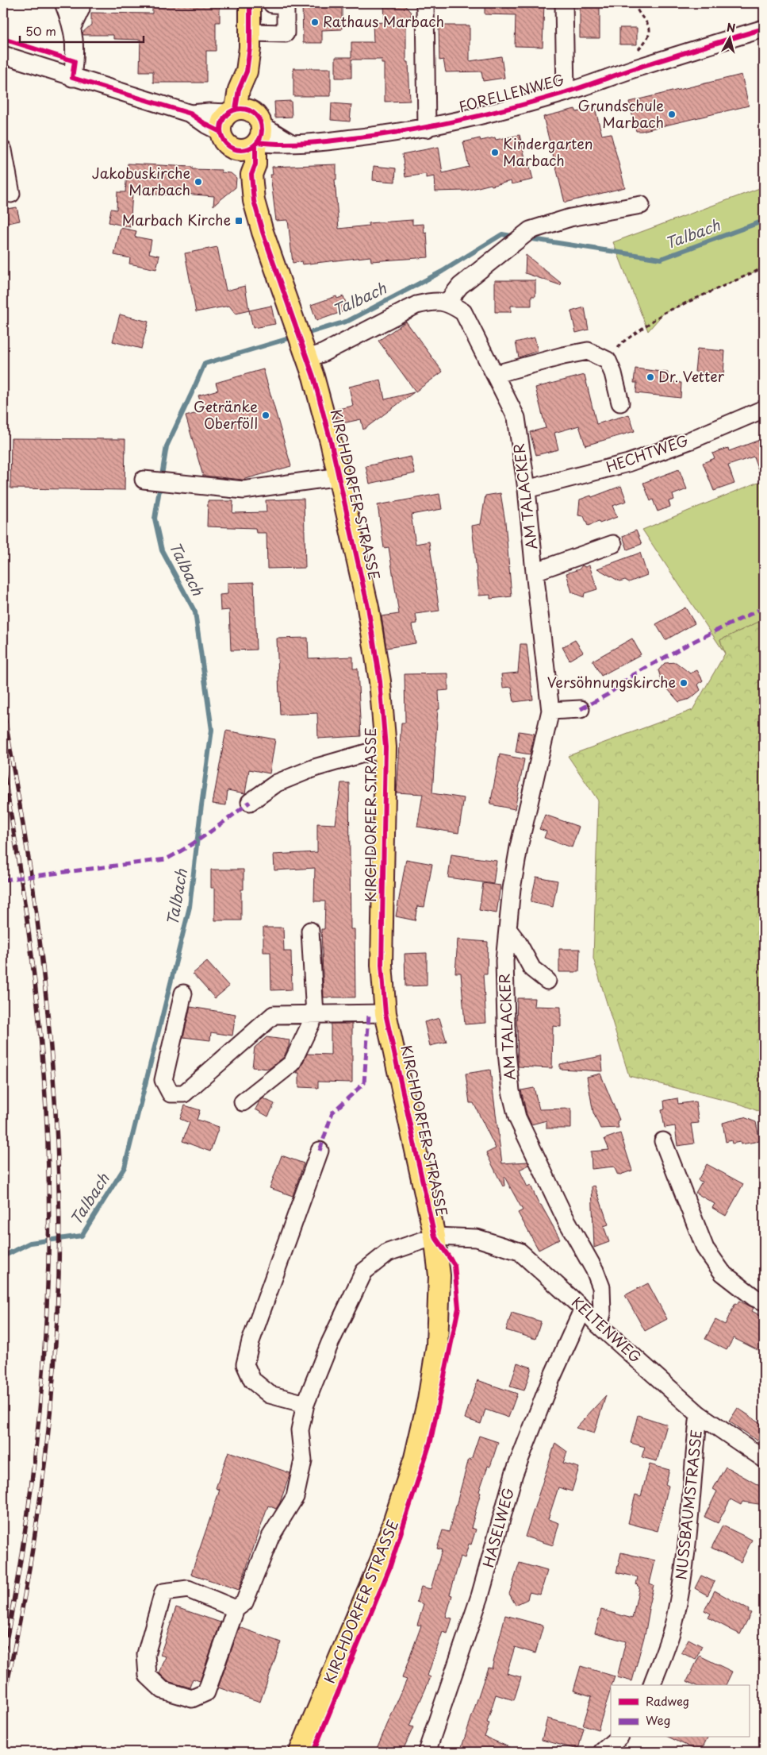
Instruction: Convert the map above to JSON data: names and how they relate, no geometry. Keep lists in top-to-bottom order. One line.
{"streets":{"main road":["KIRCHDORFER STRASSE"],"street":["FORELLENWEG","HECHTWEG","AM TALACKER","KELTENWEG","NUSSBAUMSTRASSE","HASELWEG"]},"crossings":[["FORELLENWEG","KIRCHDORFER STRASSE"],["HECHTWEG","AM TALACKER"],["KIRCHDORFER STRASSE","KELTENWEG"],["AM TALACKER","KELTENWEG"],["KELTENWEG","NUSSBAUMSTRASSE"],["KELTENWEG","HASELWEG"]],"water":["Talbach"],"places":{"other":["Rathaus Marbach","Grundschule Marbach","Kindergarten Marbach","Jakobuskirche Marbach","Dr. Vetter","Getränke Oberföll","Versöhnungskirche"],"transit":["Marbach Kirche"]},"legend":["Radweg","Weg"],"scale_bar":"50 m","north":"top"}
